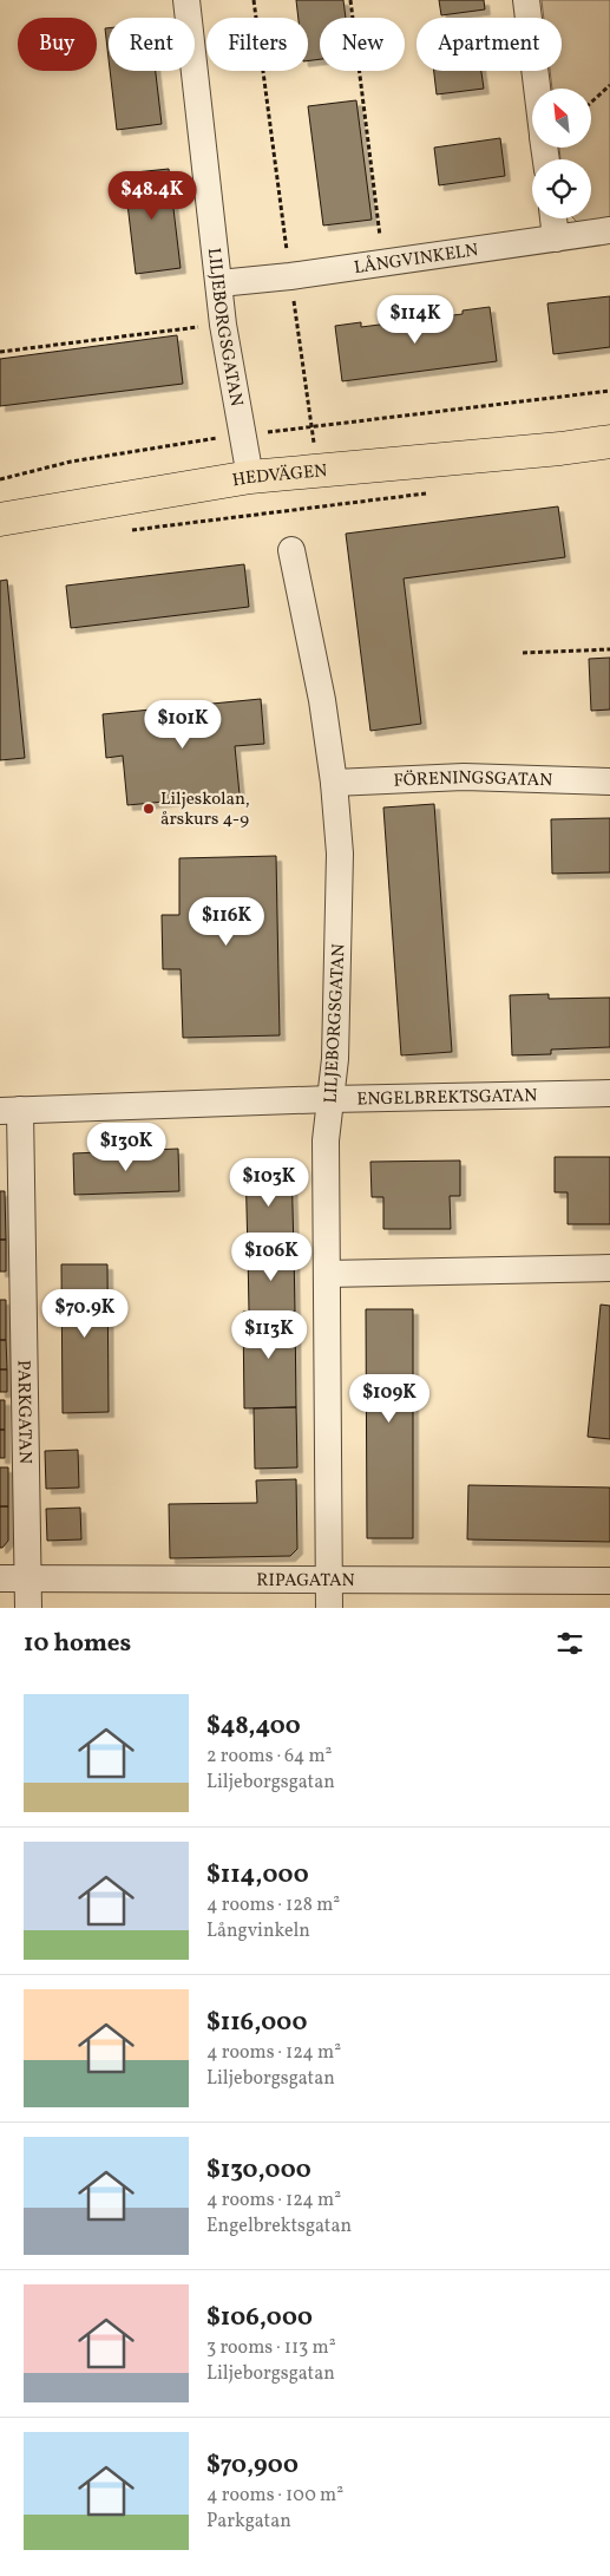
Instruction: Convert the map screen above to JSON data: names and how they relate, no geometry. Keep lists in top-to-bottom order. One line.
{"streets":{"main road":["HEDVÄGEN"],"street":["LÅNGVINKELN","LILJEBORGSGATAN","FÖRENINGSGATAN","ENGELBREKTSGATAN","PARKGATAN","RIPAGATAN"]},"crossings":[["LÅNGVINKELN","LILJEBORGSGATAN"],["LILJEBORGSGATAN","HEDVÄGEN"],["LILJEBORGSGATAN","FÖRENINGSGATAN"],["LILJEBORGSGATAN","ENGELBREKTSGATAN"],["LILJEBORGSGATAN","RIPAGATAN"],["ENGELBREKTSGATAN","PARKGATAN"],["PARKGATAN","RIPAGATAN"]],"places":["Liljeskolan, årskurs 4-9"],"north":"top left","page":{"chip":["Buy","Rent","Filters","New","Apartment"],"price":["$48.4K","$114K","$101K","$116K","$130K","$103K","$106K","$70.9K","$113K","$109K"],"heading":"10 homes","list":[{"name":"$48,400","note":"2 rooms · 64 m² · Liljeborgsgatan"},{"name":"$114,000","note":"4 rooms · 128 m² · Långvinkeln"},{"name":"$116,000","note":"4 rooms · 124 m² · Liljeborgsgatan"},{"name":"$130,000","note":"4 rooms · 124 m² · Engelbrektsgatan"},{"name":"$106,000","note":"3 rooms · 113 m² · Liljeborgsgatan"},{"name":"$70,900","note":"4 rooms · 100 m² · Parkgatan"}]}}
